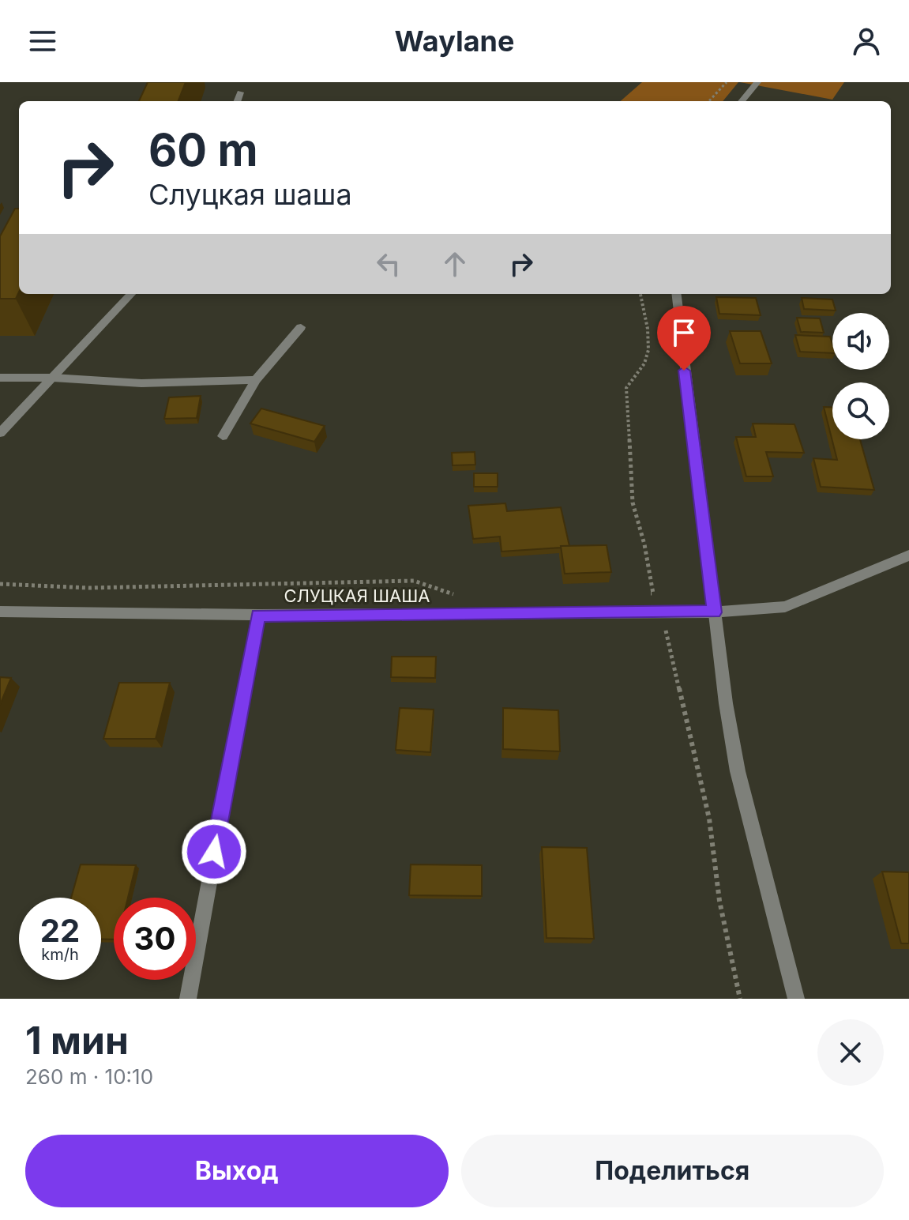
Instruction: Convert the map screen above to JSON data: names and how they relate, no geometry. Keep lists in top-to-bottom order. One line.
{"streets":{"street":["СЛУЦКАЯ ШАША"]},"page":{"header":"Waylane","turn":["60 m","Слуцкая шаша"],"speed":"22 km/h","limit":"30","heading":["1 мин","260 m · 10:10"],"buttons":["Выход","Поделиться"]}}
